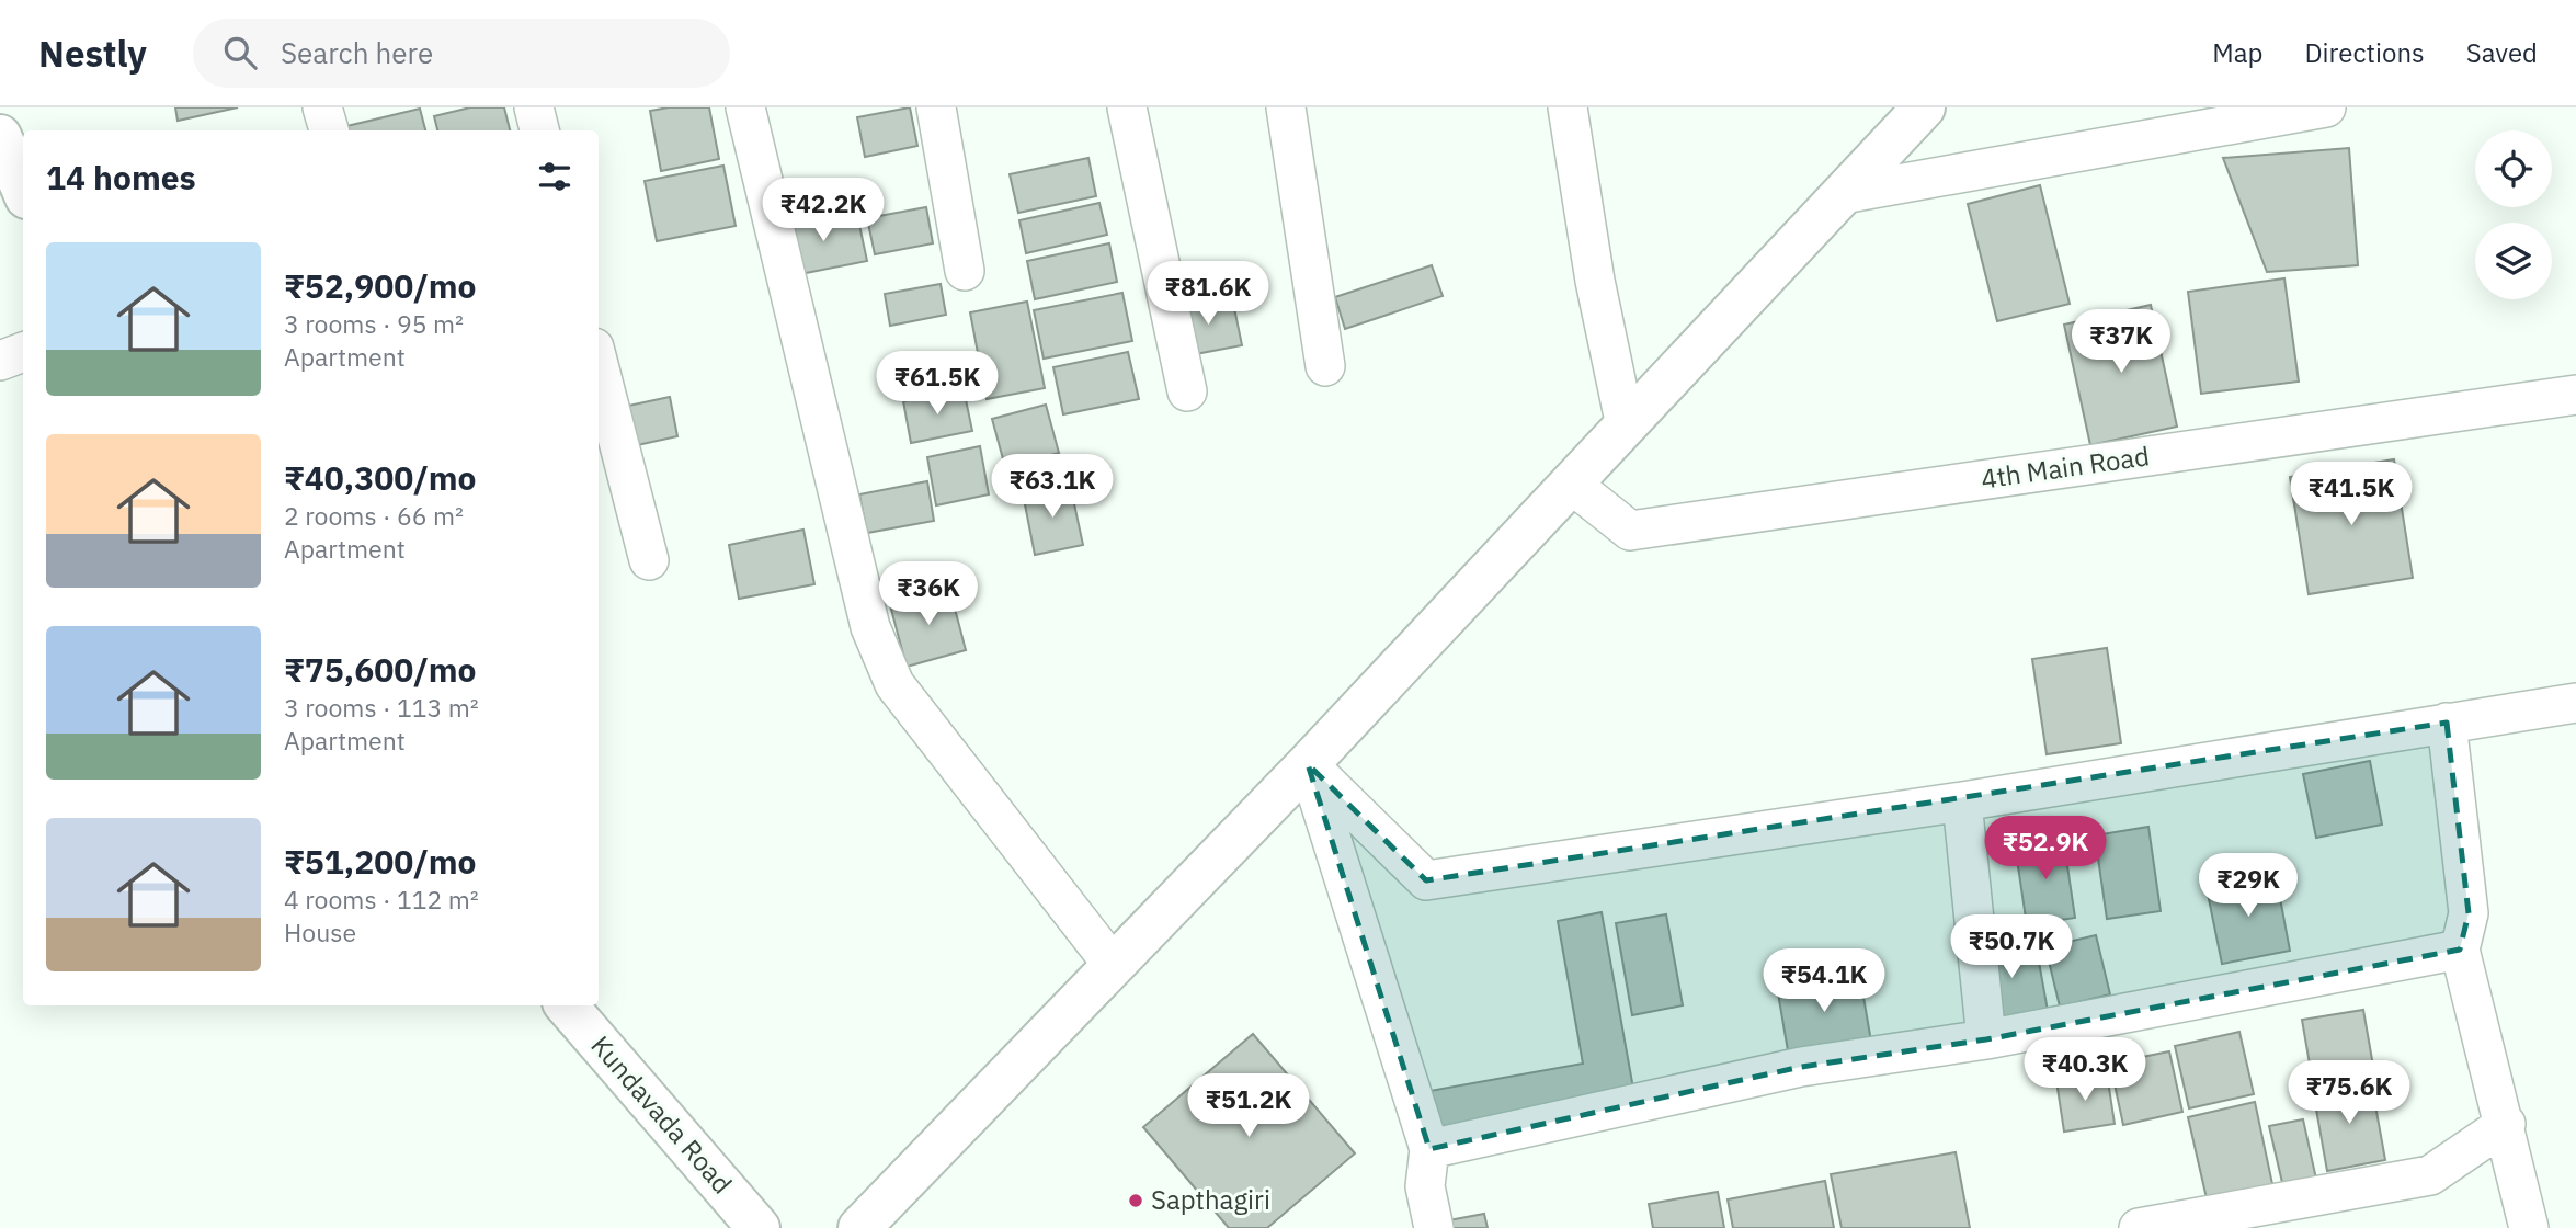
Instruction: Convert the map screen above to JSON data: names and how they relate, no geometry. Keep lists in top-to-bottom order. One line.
{"streets":{"street":["4th Main Road","Kundavada Road"]},"places":["Sapthagiri"],"page":{"header":"Nestly","search":"Search here","nav":["Map","Directions","Saved"],"heading":"14 homes","price":["₹42.2K","₹81.6K","₹37K","₹61.5K","₹63.1K","₹41.5K","₹36K","₹52.9K","₹29K","₹50.7K","₹54.1K","₹40.3K","₹75.6K","₹51.2K"],"list":[{"name":"₹52,900/mo","note":"3 rooms · 95 m² · Apartment"},{"name":"₹40,300/mo","note":"2 rooms · 66 m² · Apartment"},{"name":"₹75,600/mo","note":"3 rooms · 113 m² · Apartment"},{"name":"₹51,200/mo","note":"4 rooms · 112 m² · House"}]}}
